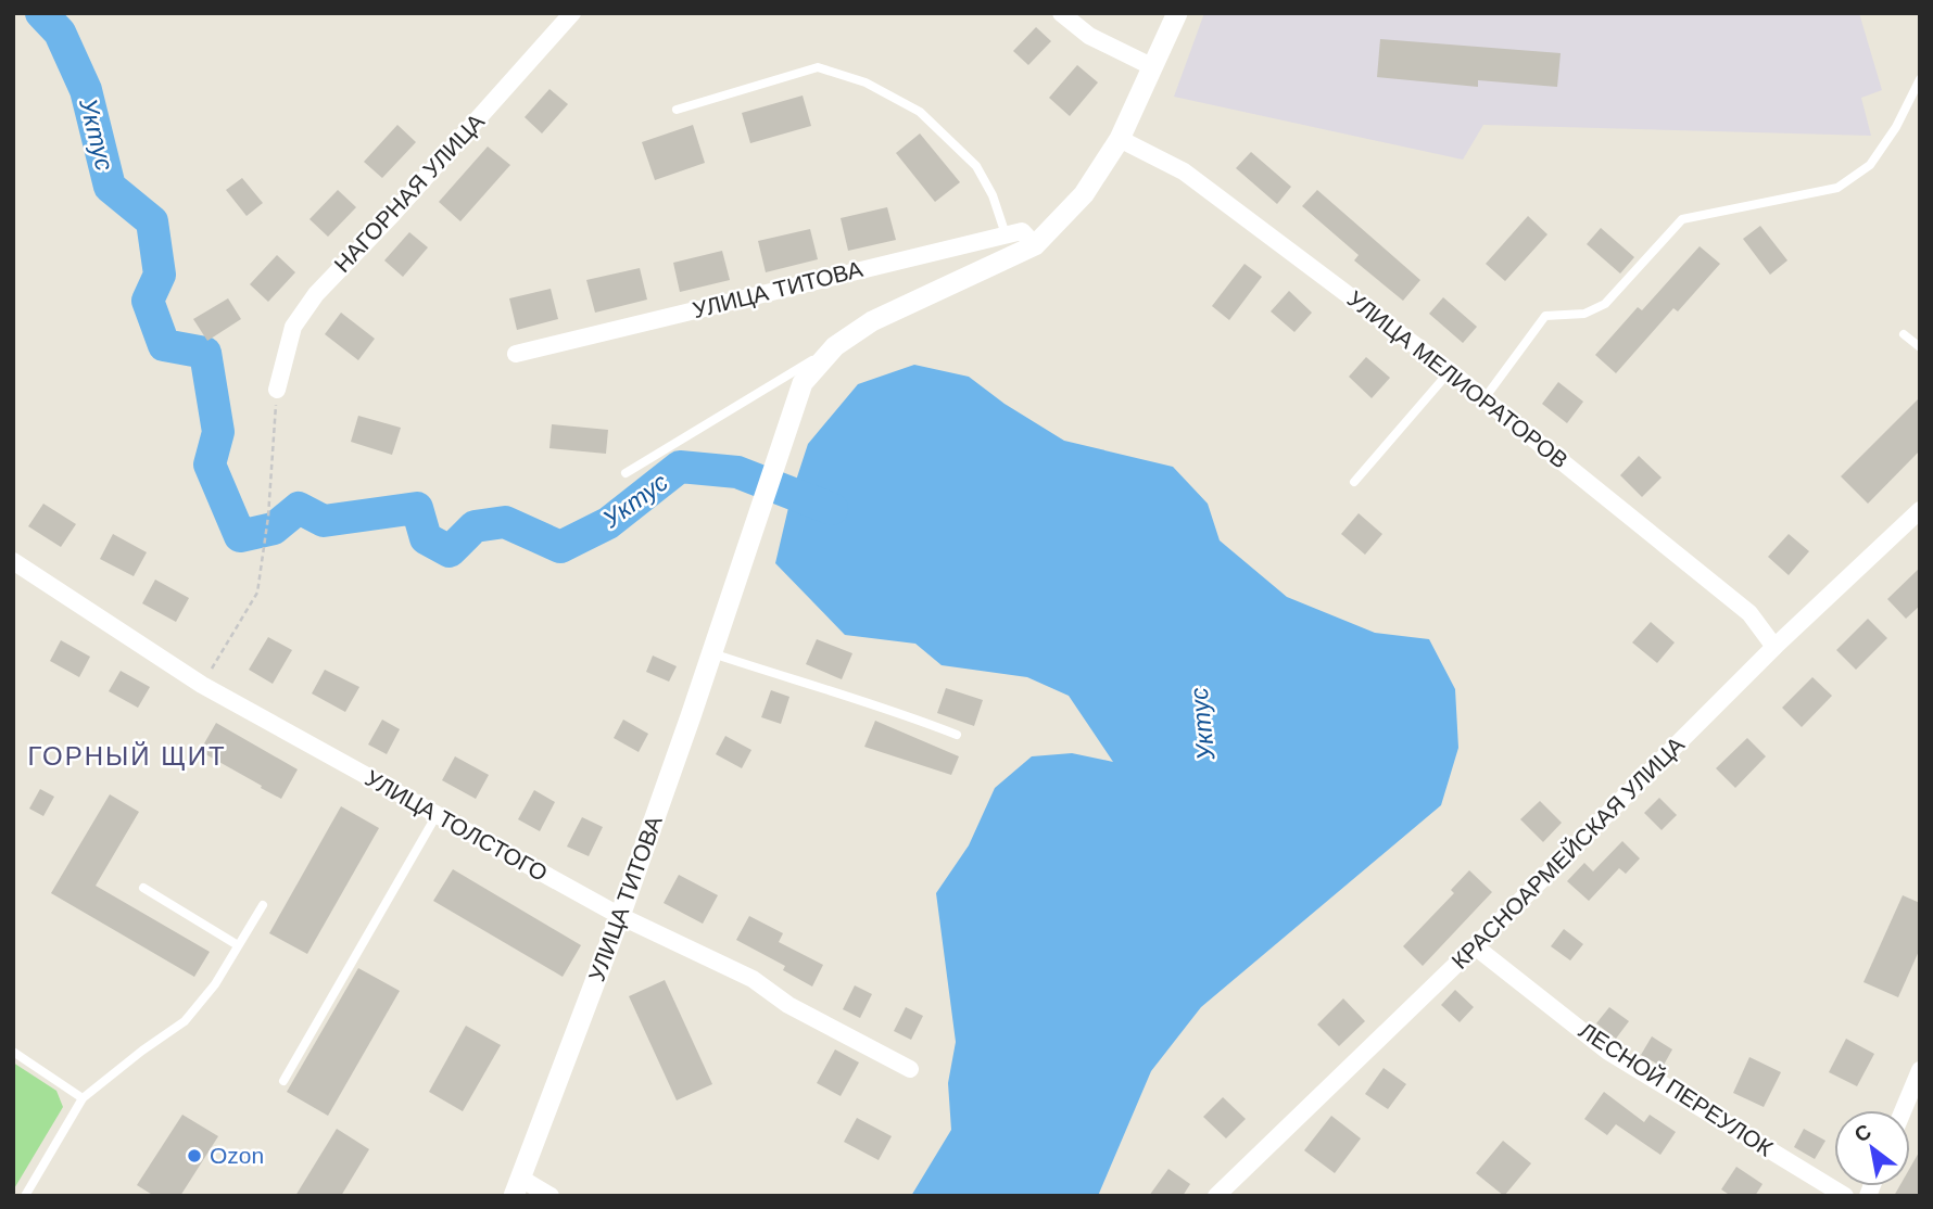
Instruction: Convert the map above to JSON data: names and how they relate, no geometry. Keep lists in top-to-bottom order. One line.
{"streets":{"street":["НАГОРНАЯ УЛИЦА","УЛИЦА ТИТОВА","УЛИЦА МЕЛИОРАТОРОВ","УЛИЦА ТОЛСТОГО","КРАСНОАРМЕЙСКАЯ УЛИЦА","ЛЕСНОЙ ПЕРЕУЛОК"]},"crossings":[["УЛИЦА ТИТОВА","УЛИЦА ТОЛСТОГО"],["УЛИЦА МЕЛИОРАТОРОВ","КРАСНОАРМЕЙСКАЯ УЛИЦА"],["КРАСНОАРМЕЙСКАЯ УЛИЦА","ЛЕСНОЙ ПЕРЕУЛОК"]],"districts":["ГОРНЫЙ ЩИТ"],"water":["Уктус"],"places":["Ozon"],"north":"top left"}
